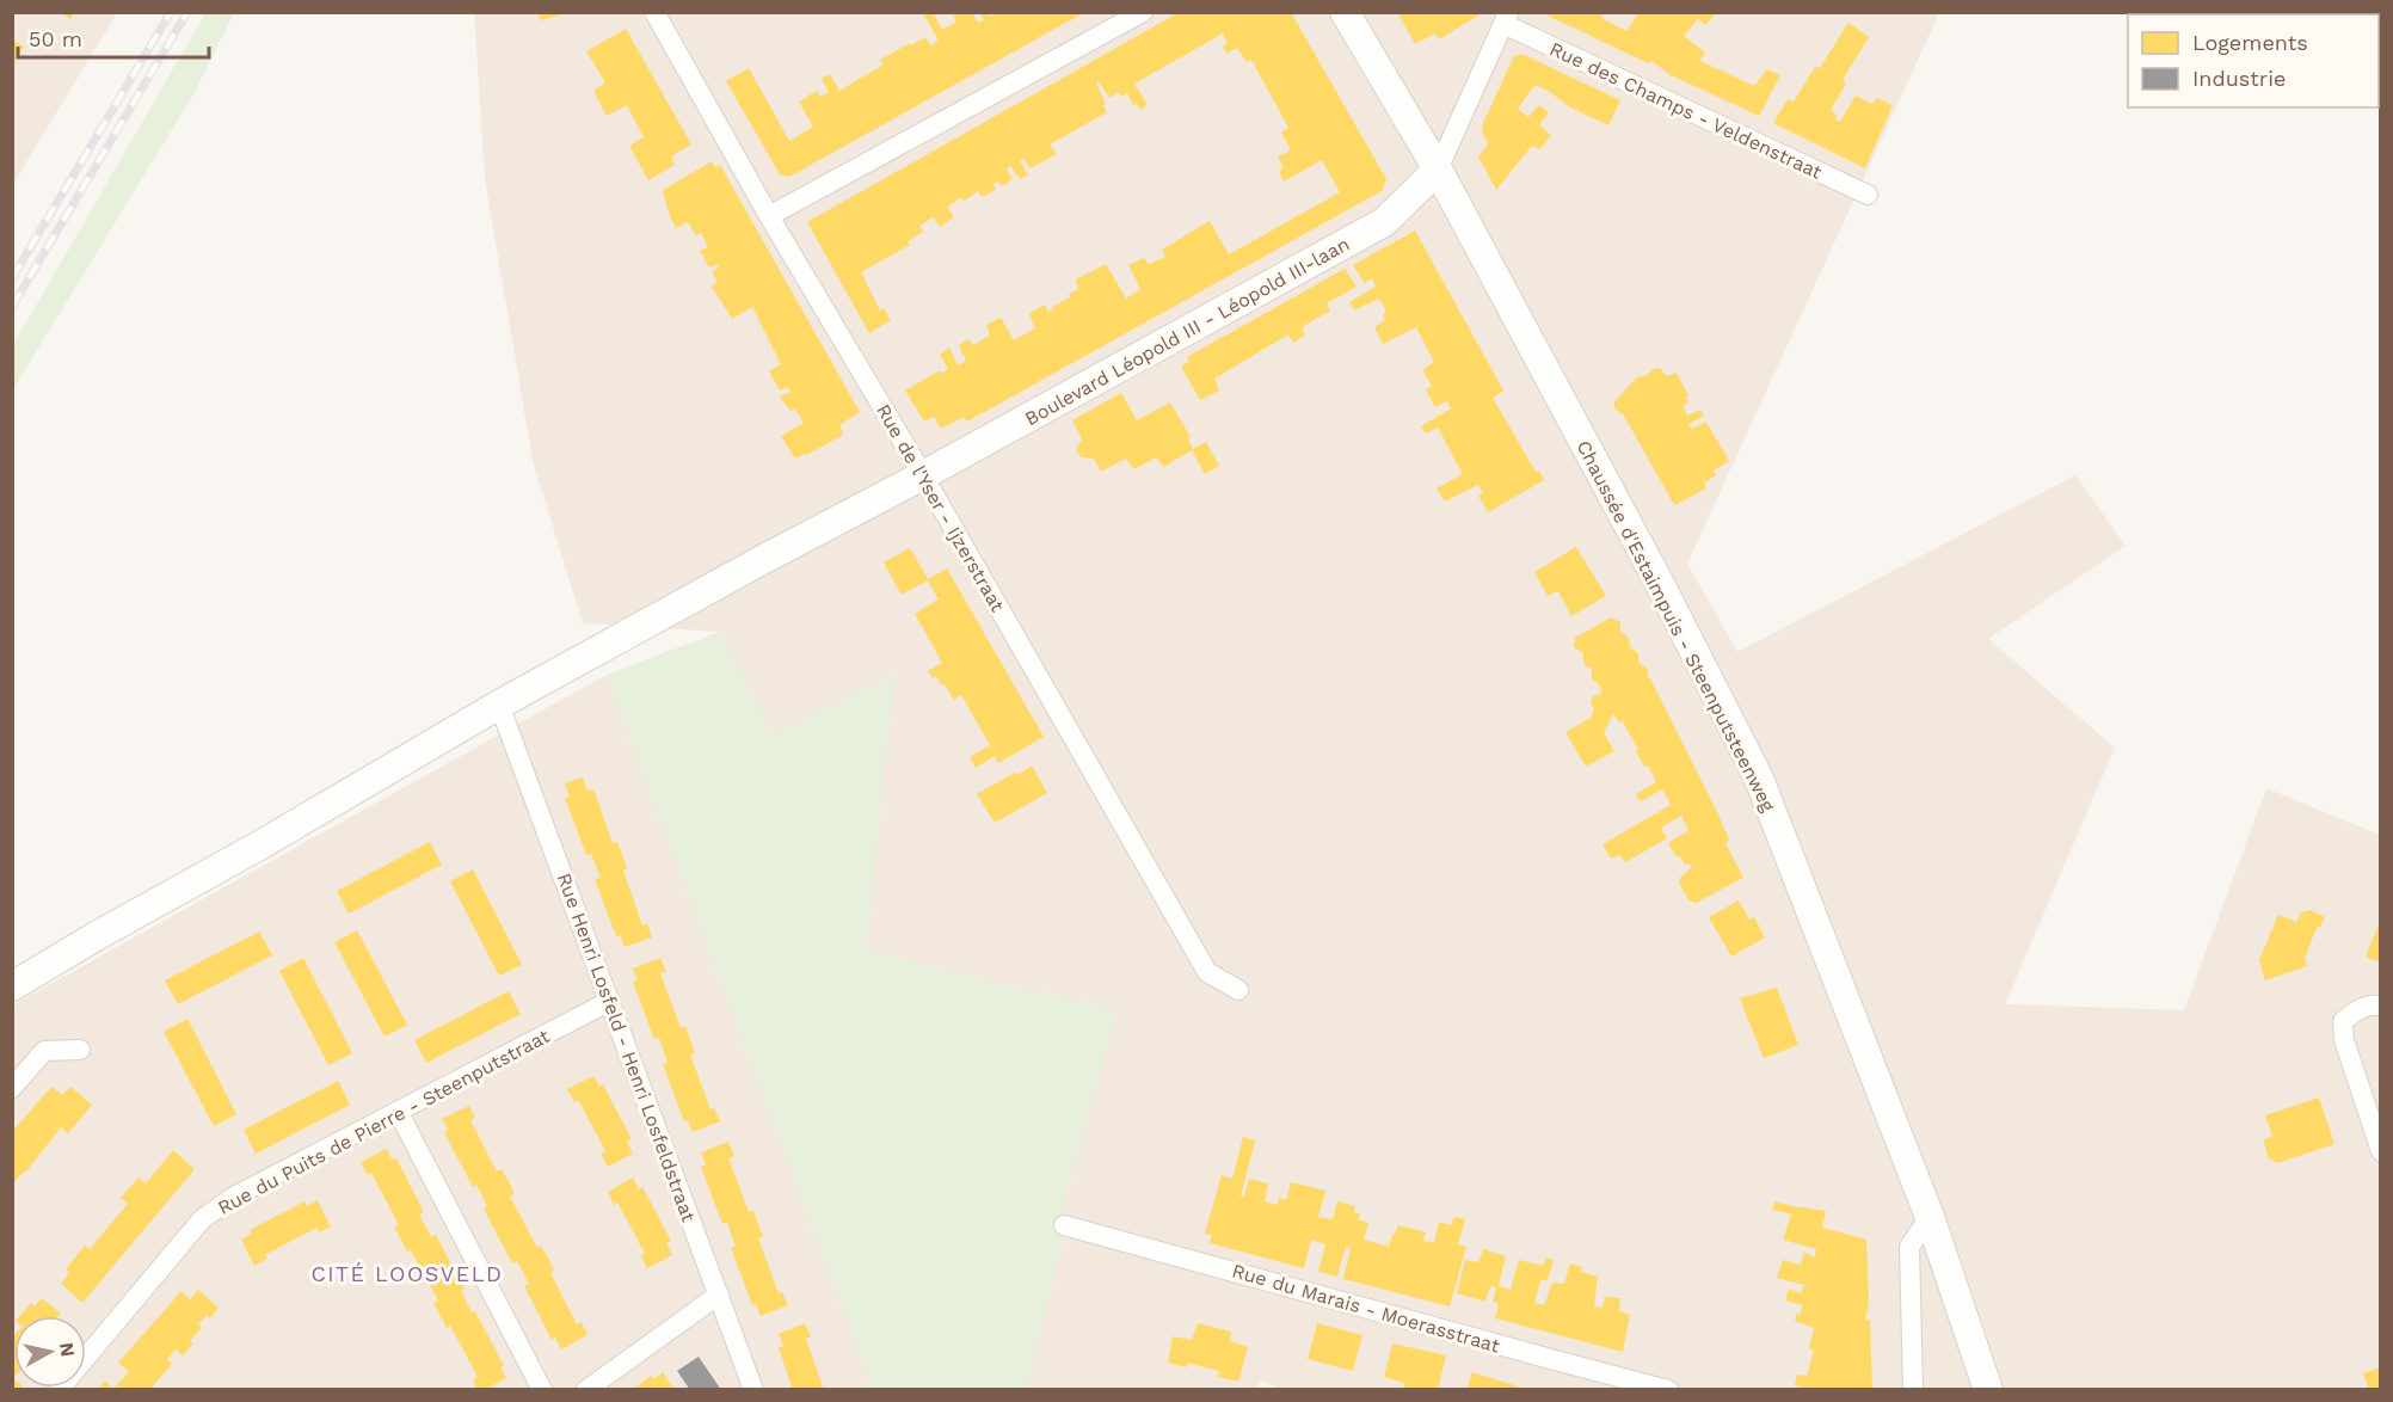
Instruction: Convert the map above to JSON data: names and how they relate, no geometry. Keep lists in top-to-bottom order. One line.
{"streets":{"main road":["Boulevard Léopold III - Léopold III-laan","Chaussée d'Estaimpuis - Steenputsteenweg"],"street":["Rue des Champs - Veldenstraat","Rue de l'Yser - Ijzerstraat","Rue Henri Losfeld - Henri Losfeldstraat","Rue du Puits de Pierre - Steenputstraat","Rue du Marais - Moerasstraat"]},"crossings":[["Boulevard Léopold III - Léopold III-laan","Rue de l'Yser - Ijzerstraat"],["Boulevard Léopold III - Léopold III-laan","Chaussée d'Estaimpuis - Steenputsteenweg"],["Boulevard Léopold III - Léopold III-laan","Rue Henri Losfeld - Henri Losfeldstraat"],["Rue Henri Losfeld - Henri Losfeldstraat","Rue du Puits de Pierre - Steenputstraat"]],"districts":["CITÉ LOOSVELD"],"legend":["Logements","Industrie"],"scale_bar":"50 m","north":"right"}
